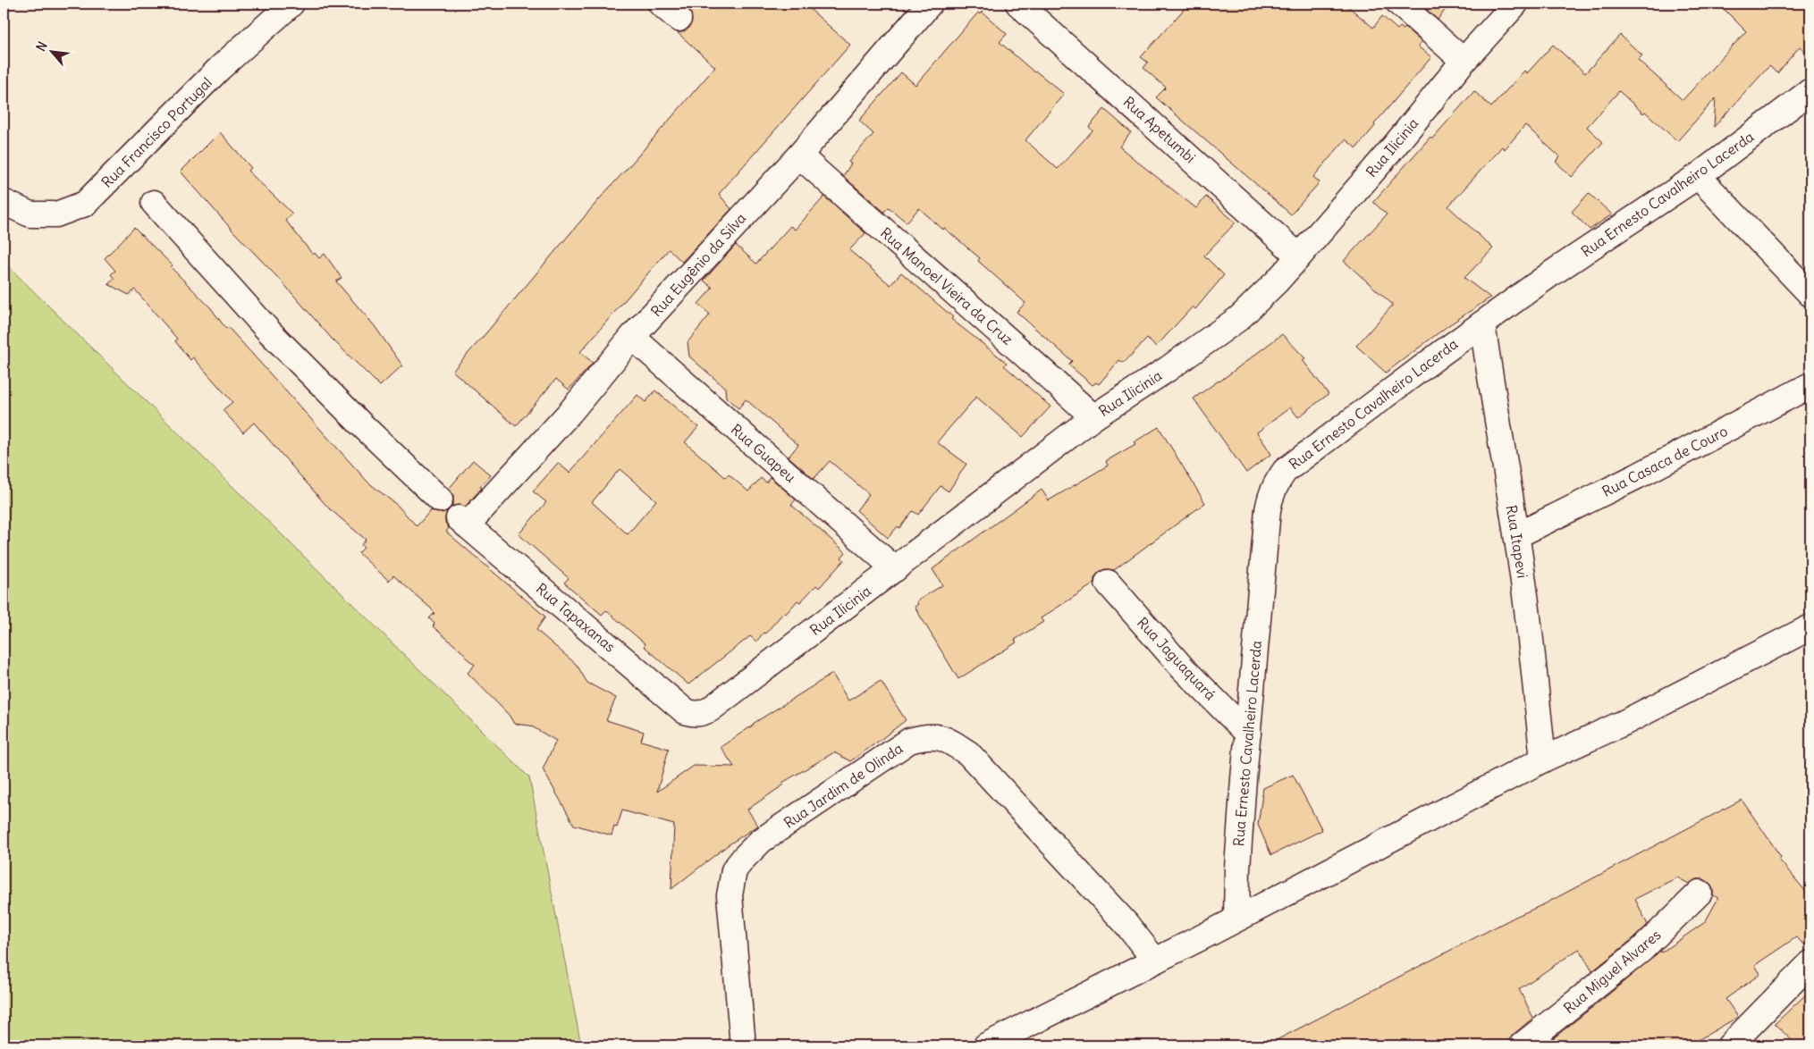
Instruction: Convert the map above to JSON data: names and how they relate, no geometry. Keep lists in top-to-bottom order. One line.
{"streets":{"street":["Rua Apetumbi","Rua Francisco Portugal","Rua Ilicinia","Rua Ernesto Cavalheiro Lacerda","Rua Eugênio da Silva","Rua Manoel Vieira da Cruz","Rua Guapeu","Rua Casaca de Couro","Rua Itapevi","Rua Tapaxanas","Rua Jaguaquará","Rua Jardim de Olinda","Rua Miguel Alvares"]},"crossings":[["Rua Apetumbi","Rua Ilicinia"],["Rua Ilicinia","Rua Manoel Vieira da Cruz"],["Rua Ilicinia","Rua Guapeu"],["Rua Ilicinia","Rua Tapaxanas"],["Rua Ernesto Cavalheiro Lacerda","Rua Itapevi"],["Rua Ernesto Cavalheiro Lacerda","Rua Jaguaquará"],["Rua Eugênio da Silva","Rua Manoel Vieira da Cruz"],["Rua Eugênio da Silva","Rua Guapeu"],["Rua Eugênio da Silva","Rua Tapaxanas"],["Rua Casaca de Couro","Rua Itapevi"]],"north":"top left"}
